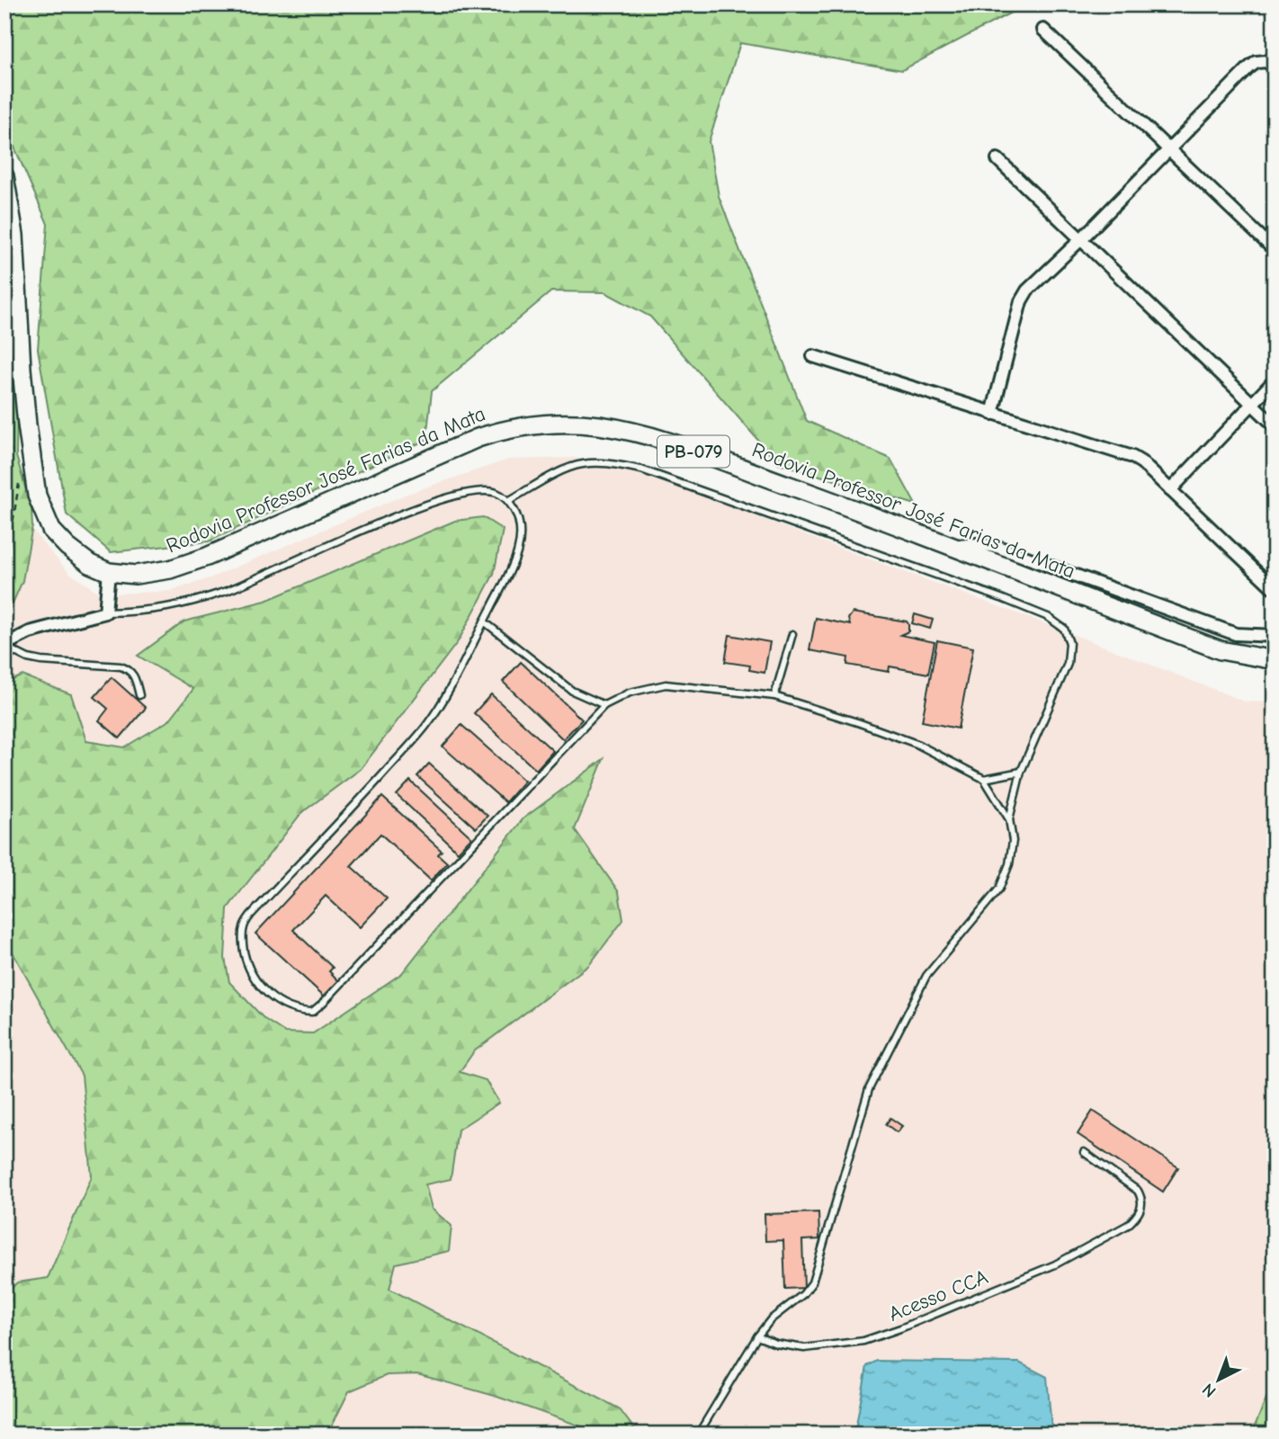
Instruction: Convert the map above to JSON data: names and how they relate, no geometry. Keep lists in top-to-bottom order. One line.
{"streets":{"main road":["PB-079","Rodovia Professor José Farias da Mata"],"lane":["Acesso CCA"]},"crossings":[["PB-079","Rodovia Professor José Farias da Mata"]],"north":"bottom left"}
